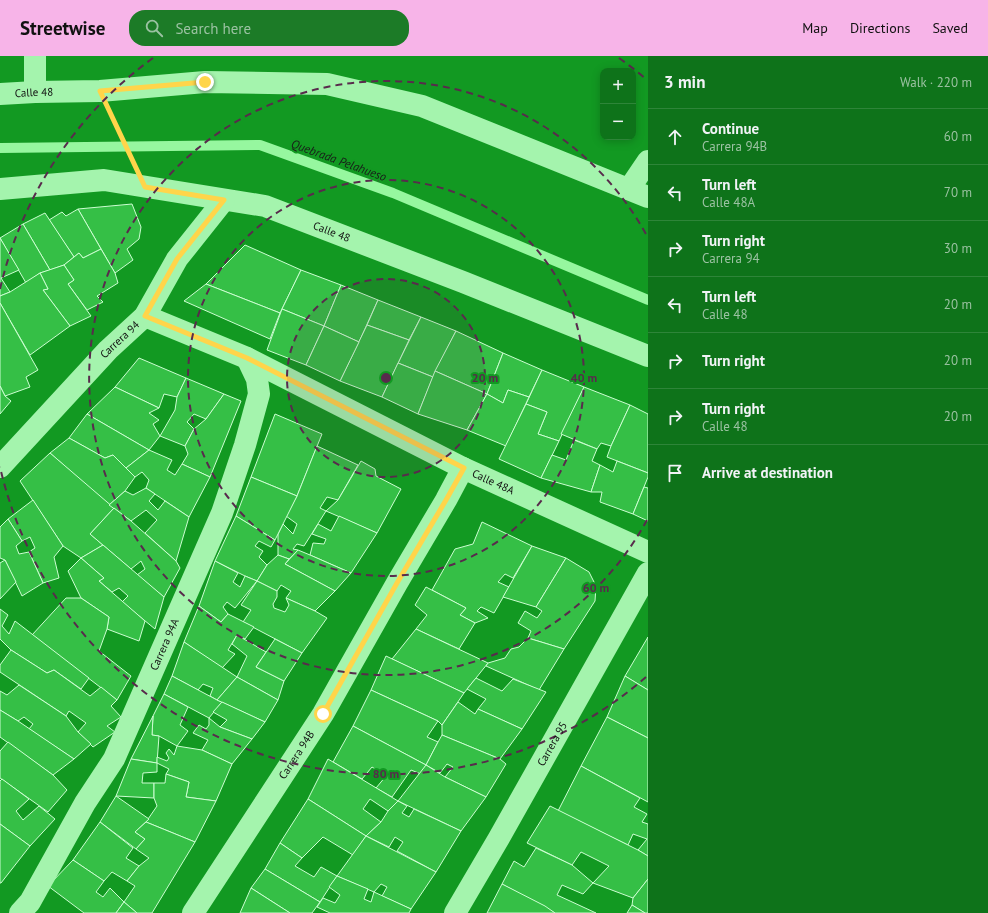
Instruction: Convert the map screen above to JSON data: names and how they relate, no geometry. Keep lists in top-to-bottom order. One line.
{"streets":{"street":["Calle 48","Carrera 94","Calle 48A","Carrera 94A","Carrera 95","Carrera 94B"]},"crossings":[["Calle 48","Carrera 94"],["Carrera 94","Calle 48A"],["Calle 48A","Carrera 94A"],["Calle 48A","Carrera 94B"]],"water":["Quebrada Pelahueso"],"page":{"header":"Streetwise","search":"Search here","nav":["Map","Directions","Saved"],"heading":["3 min","Walk · 220 m"],"map_buttons":["+","−"],"list":[["Continue","Carrera 94B","60 m"],["Turn left","Calle 48A","70 m"],["Turn right","Carrera 94","30 m"],["Turn left","Calle 48","20 m"],["Turn right","20 m"],["Turn right","Calle 48","20 m"],"Arrive at destination"]},"rings":["20 m","40 m","60 m","80 m"]}
